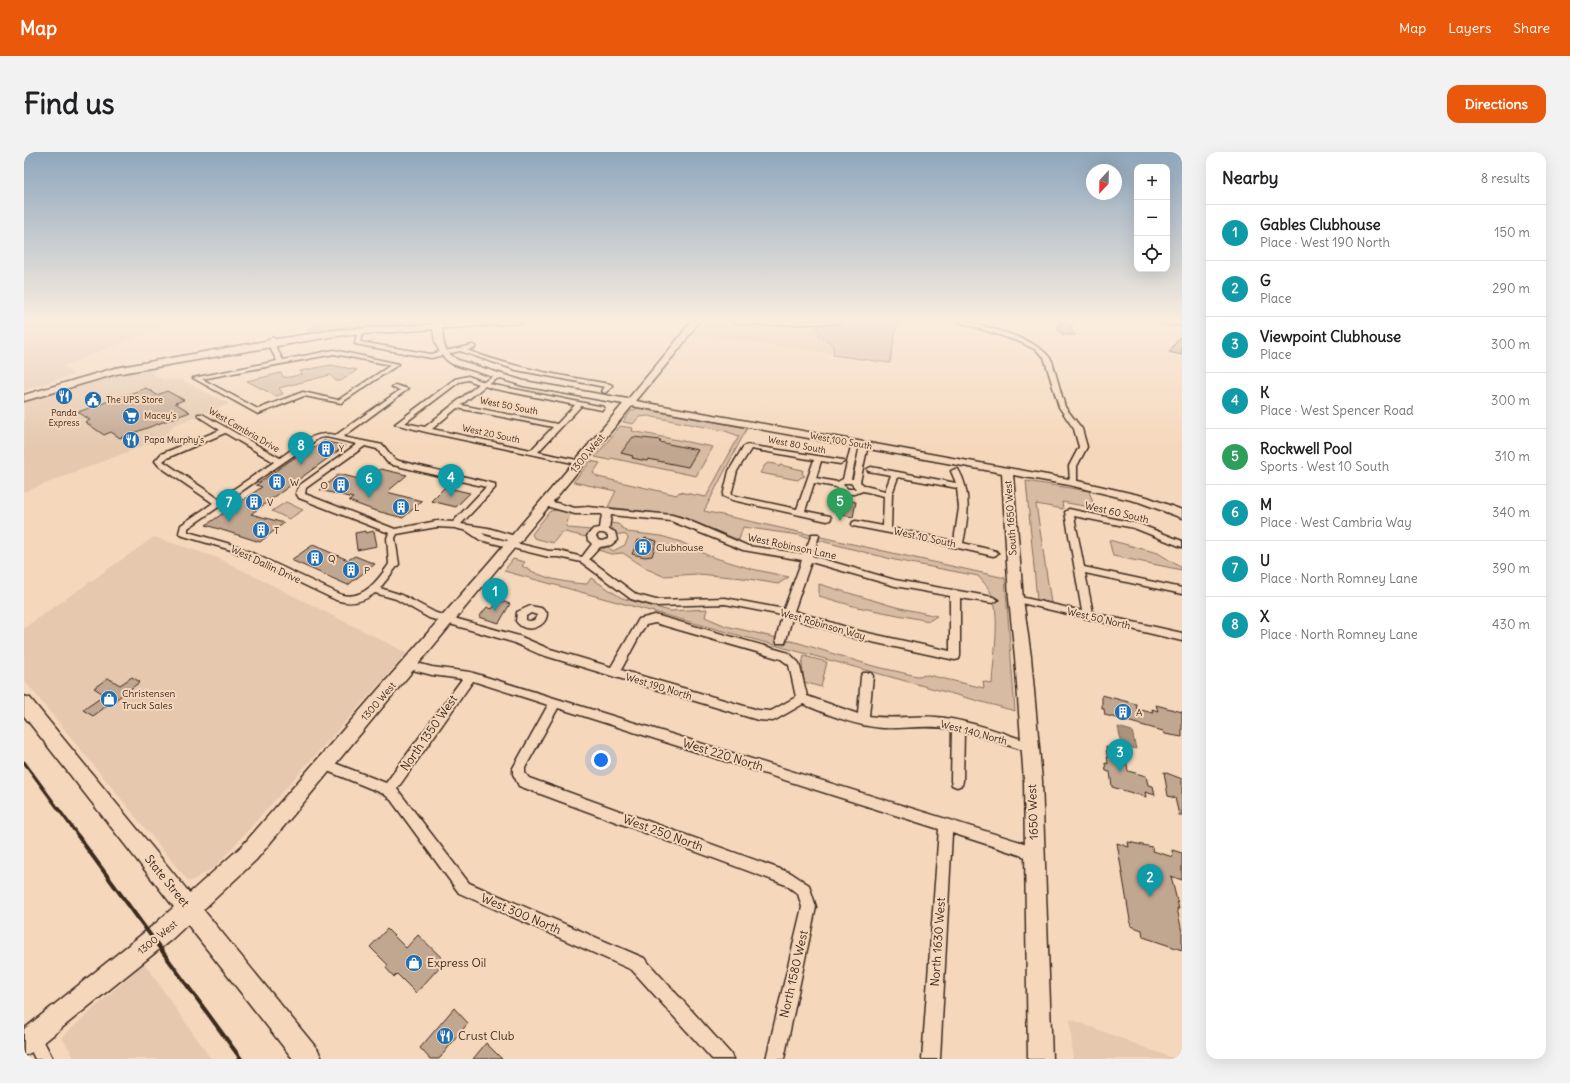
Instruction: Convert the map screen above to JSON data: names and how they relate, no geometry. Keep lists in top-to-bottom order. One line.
{"streets":{"main road":["State Street"],"street":["West 50 South","West Cambria Drive","West 20 South","West 100 South","West 80 South","1300 West","West 60 South","South 1650 West","West 10 South","West Robinson Lane","West Dallin Drive","West 50 North","West Robinson Way","West 190 North","West 140 North","North 1350 West","West 220 North","1650 West","West 250 North","West 300 North","North 1630 West","North 1580 West"]},"crossings":[["West 20 South","1300 West"],["West 100 South","1300 West"],["West 100 South","South 1650 West"],["1300 West","West Robinson Lane"],["1300 West","West Robinson Way"],["1300 West","West 190 North"],["1300 West","West 220 North"],["1300 West","State Street"],["1300 West","West 300 North"],["South 1650 West","1650 West"],["West Robinson Lane","West Robinson Way"],["West 50 North","1650 West"],["West 190 North","West 140 North"],["West 140 North","1650 West"],["North 1350 West","West 220 North"],["North 1350 West","West 300 North"],["West 220 North","1650 West"],["West 220 North","West 250 North"],["West 220 North","North 1630 West"],["West 250 North","North 1580 West"]],"places":{"restaurant":["Panda Express","Papa Murphy's","Crust Club"],"public building":["The UPS Store"],"supermarket":["Macey's"],"building":["Y","W","O","V","L","T","Clubhouse","Q","P","A"],"shop":["Christensen Truck Sales","Express Oil"]},"north":"bottom","page":{"header":"Map","nav":["Map","Layers","Share"],"buttons":"Directions","title":"Find us","heading":["Nearby","8 results"],"map_buttons":["+","−"],"list":[{"mark":"1","name":"Gables Clubhouse","note":"Place · West 190 North","value":"150 m"},{"mark":"2","name":"G","note":"Place","value":"290 m"},{"mark":"3","name":"Viewpoint Clubhouse","note":"Place","value":"300 m"},{"mark":"4","name":"K","note":"Place · West Spencer Road","value":"300 m"},{"mark":"5","name":"Rockwell Pool","note":"Sports · West 10 South","value":"310 m"},{"mark":"6","name":"M","note":"Place · West Cambria Way","value":"340 m"},{"mark":"7","name":"U","note":"Place · North Romney Lane","value":"390 m"},{"mark":"8","name":"X","note":"Place · North Romney Lane","value":"430 m"}],"pins":["8","4","6","5","7","1","3","2"]}}
